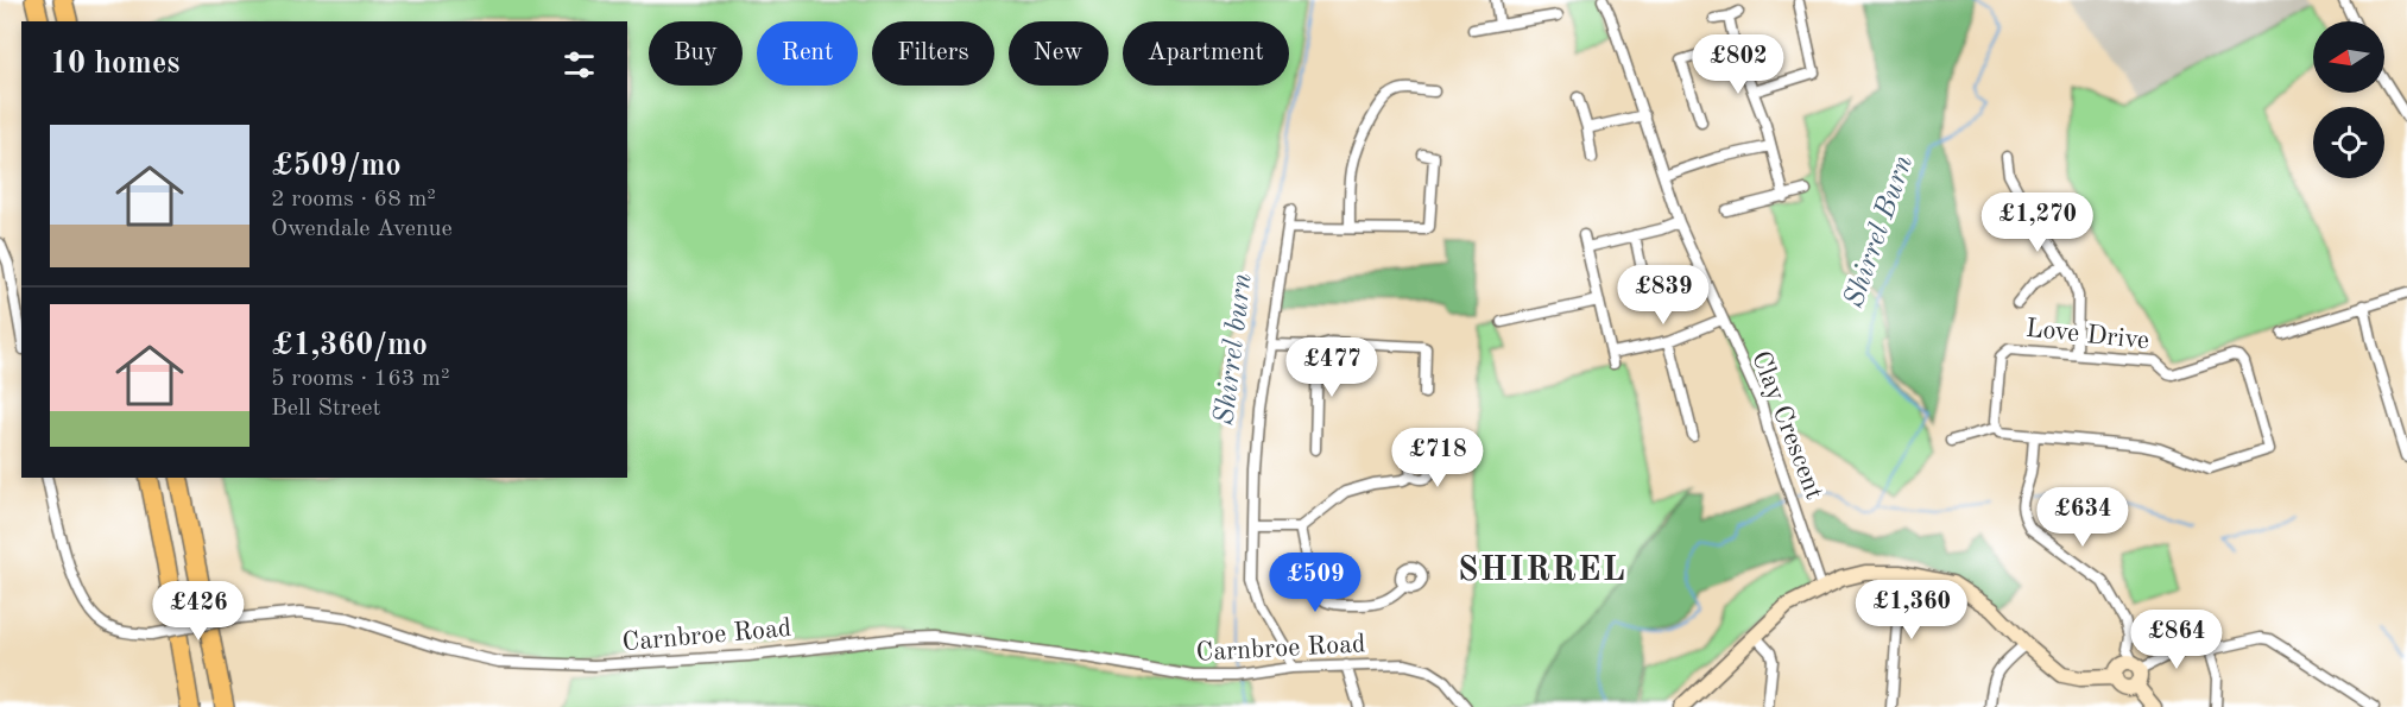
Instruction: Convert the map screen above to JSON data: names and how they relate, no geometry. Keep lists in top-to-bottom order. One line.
{"streets":{"street":["Love Drive","Clay Crescent","Carnbroe Road"]},"districts":["SHIRREL"],"water":["Shirrel Burn","Shirrel burn"],"north":"left","page":{"chip":["Buy","Rent","Filters","New","Apartment"],"heading":"10 homes","price":["£802","£1,270","£839","£477","£718","£634","£509","£1,360","£426","£864"],"list":[{"name":"£509/mo","note":"2 rooms · 68 m² · Owendale Avenue"},{"name":"£1,360/mo","note":"5 rooms · 163 m² · Bell Street"}]}}
